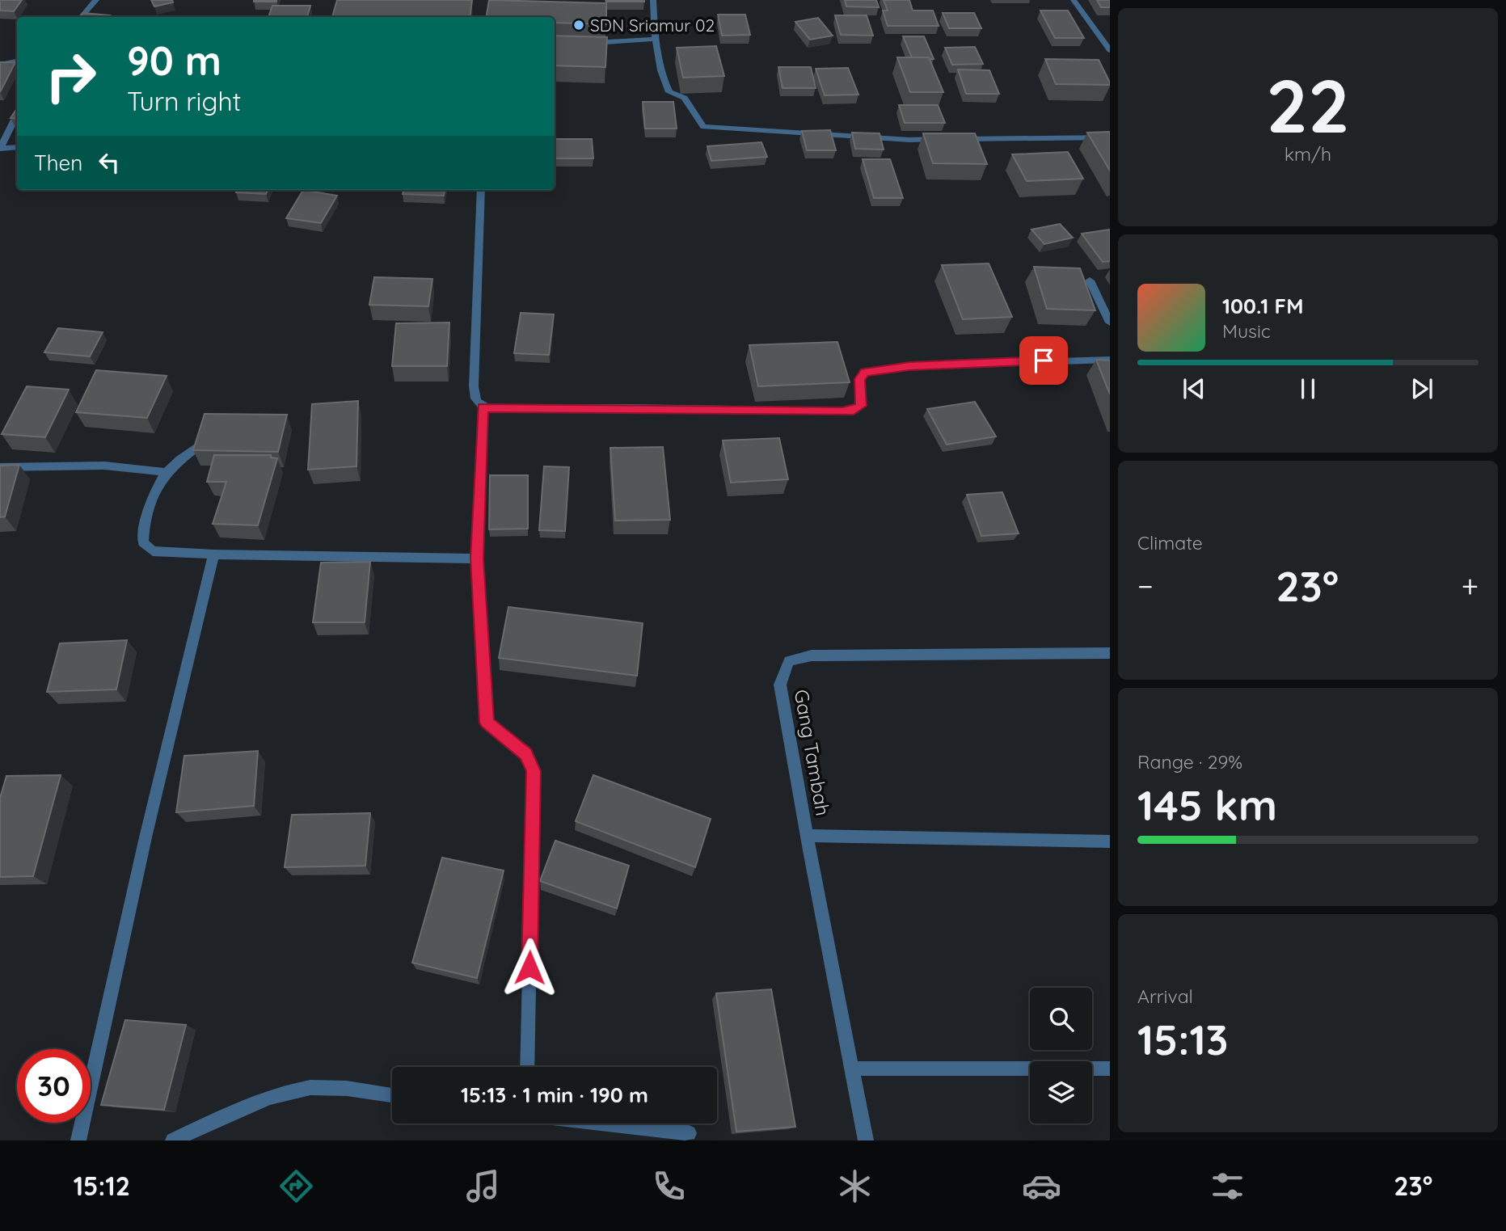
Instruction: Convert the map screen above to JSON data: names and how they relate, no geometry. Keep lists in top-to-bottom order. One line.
{"streets":{"street":["Gang Tambah"]},"places":["SDN Sriamur 02"],"page":{"tile":[["22","km/h"],"Climate",["Range · 29%","145 km"],["Arrival","15:13"]],"turn":["90 m","Turn right"],"then":"Then","song":["100.1 FM","Music"],"heat":["−","23°","+"],"limit":"30","trip":"15:13 · 1 min · 190 m","tabs":["15:12","23°"]}}
